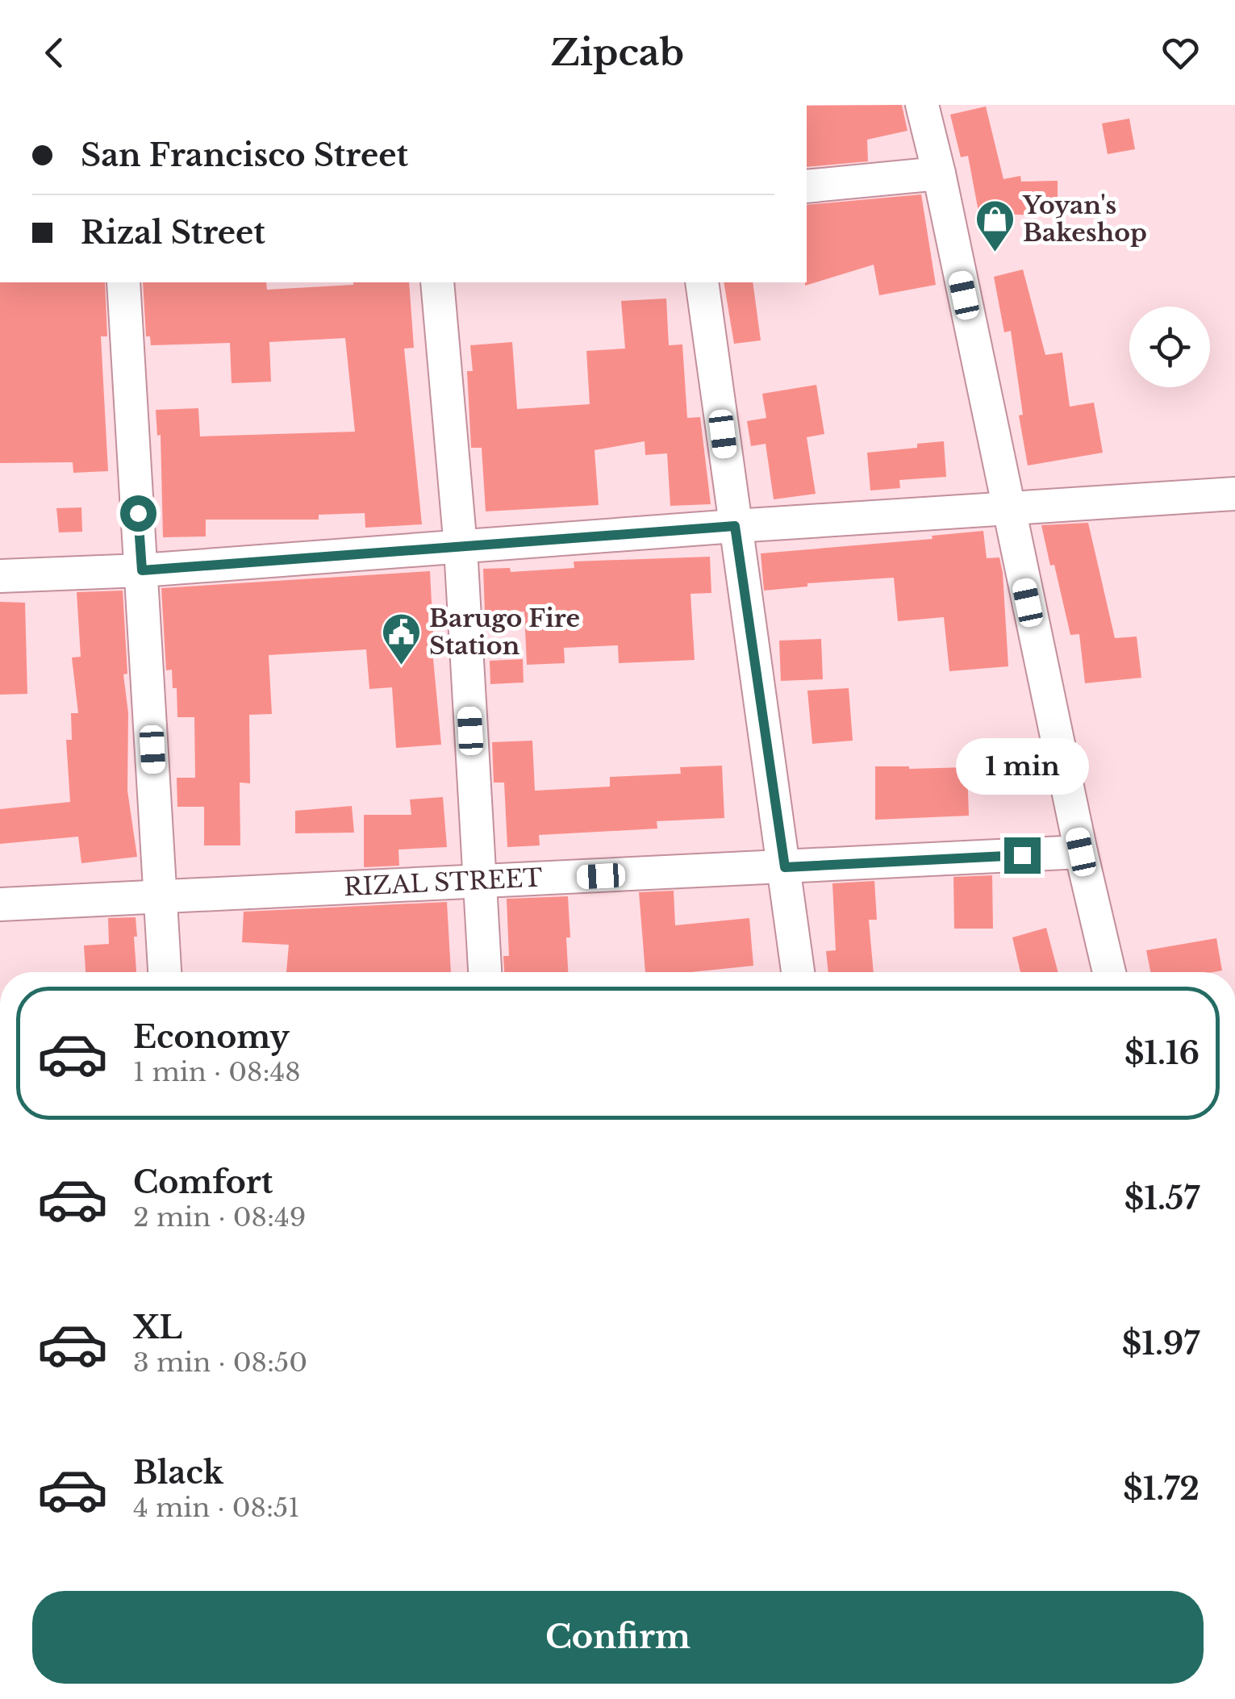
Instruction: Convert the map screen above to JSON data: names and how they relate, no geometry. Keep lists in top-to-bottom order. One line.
{"streets":{"street":["RIZAL STREET"]},"places":{"shop":["Yoyan's Bakeshop"],"public building":["Barugo Fire Station"]},"page":{"header":"Zipcab","banner":["San Francisco Street","Rizal Street"],"bubble":"1 min","list":[{"name":"Economy","note":"1 min · 08:48","value":"$1.16"},{"name":"Comfort","note":"2 min · 08:49","value":"$1.57"},{"name":"XL","note":"3 min · 08:50","value":"$1.97"},{"name":"Black","note":"4 min · 08:51","value":"$1.72"}],"buttons":"Confirm"}}
